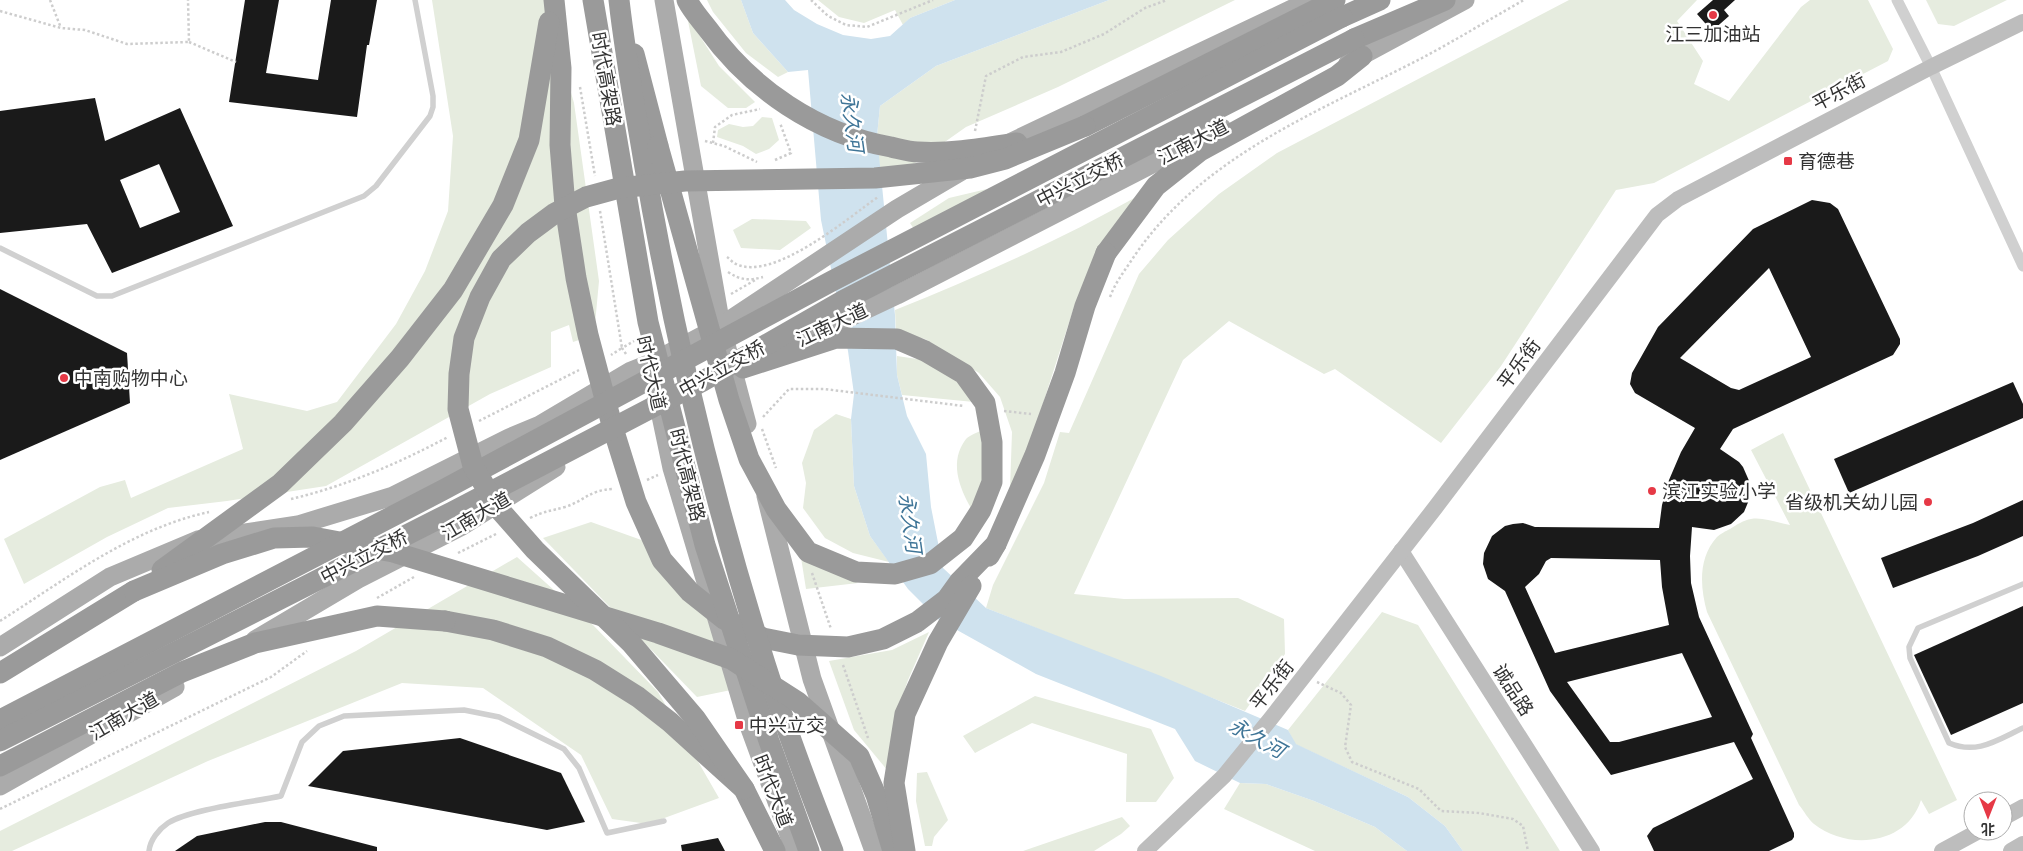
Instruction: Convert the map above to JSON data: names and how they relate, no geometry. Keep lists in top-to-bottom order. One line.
{"streets":{"highway":["时代高架路","中兴立交桥"],"main road":["江南大道","时代大道"],"street":["平乐街","诚品路"]},"crossings":[["平乐街","诚品路"],["江南大道","中兴立交桥"],["江南大道","时代大道"]],"water":["永久河"],"places":{"other":["江三加油站","中南购物中心","滨江实验小学","省级机关幼儿园"],"transit":["育德巷","中兴立交"]},"north":"bottom"}
